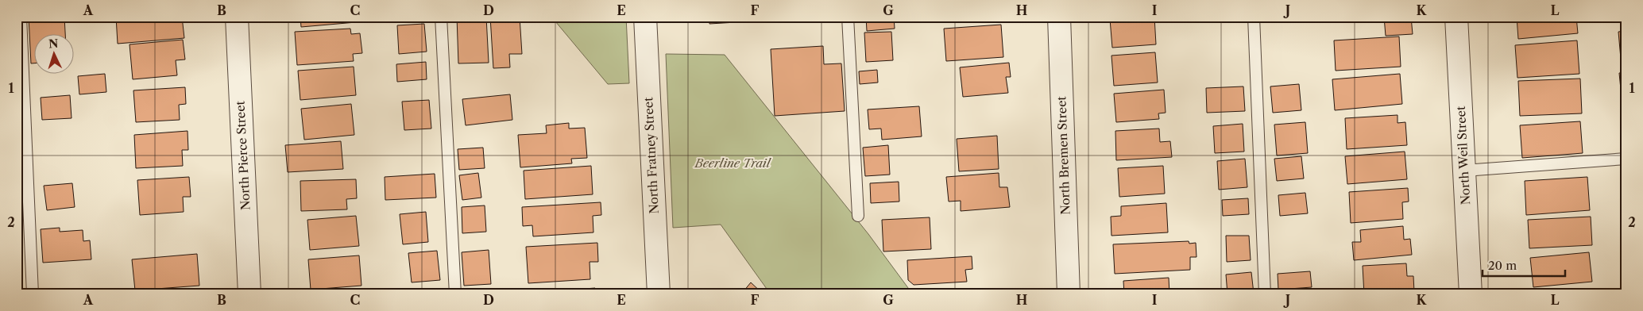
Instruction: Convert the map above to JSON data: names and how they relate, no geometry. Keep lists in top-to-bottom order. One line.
{"streets":{"street":["North Pierce Street","North Fratney Street","North Bremen Street","North Weil Street"]},"parks":["Beerline Trail"],"scale_bar":"20 m","north":"top","grid":{"columns":["A","B","C","D","E","F","G","H","I","J","K","L"],"rows":["1","2"]}}
